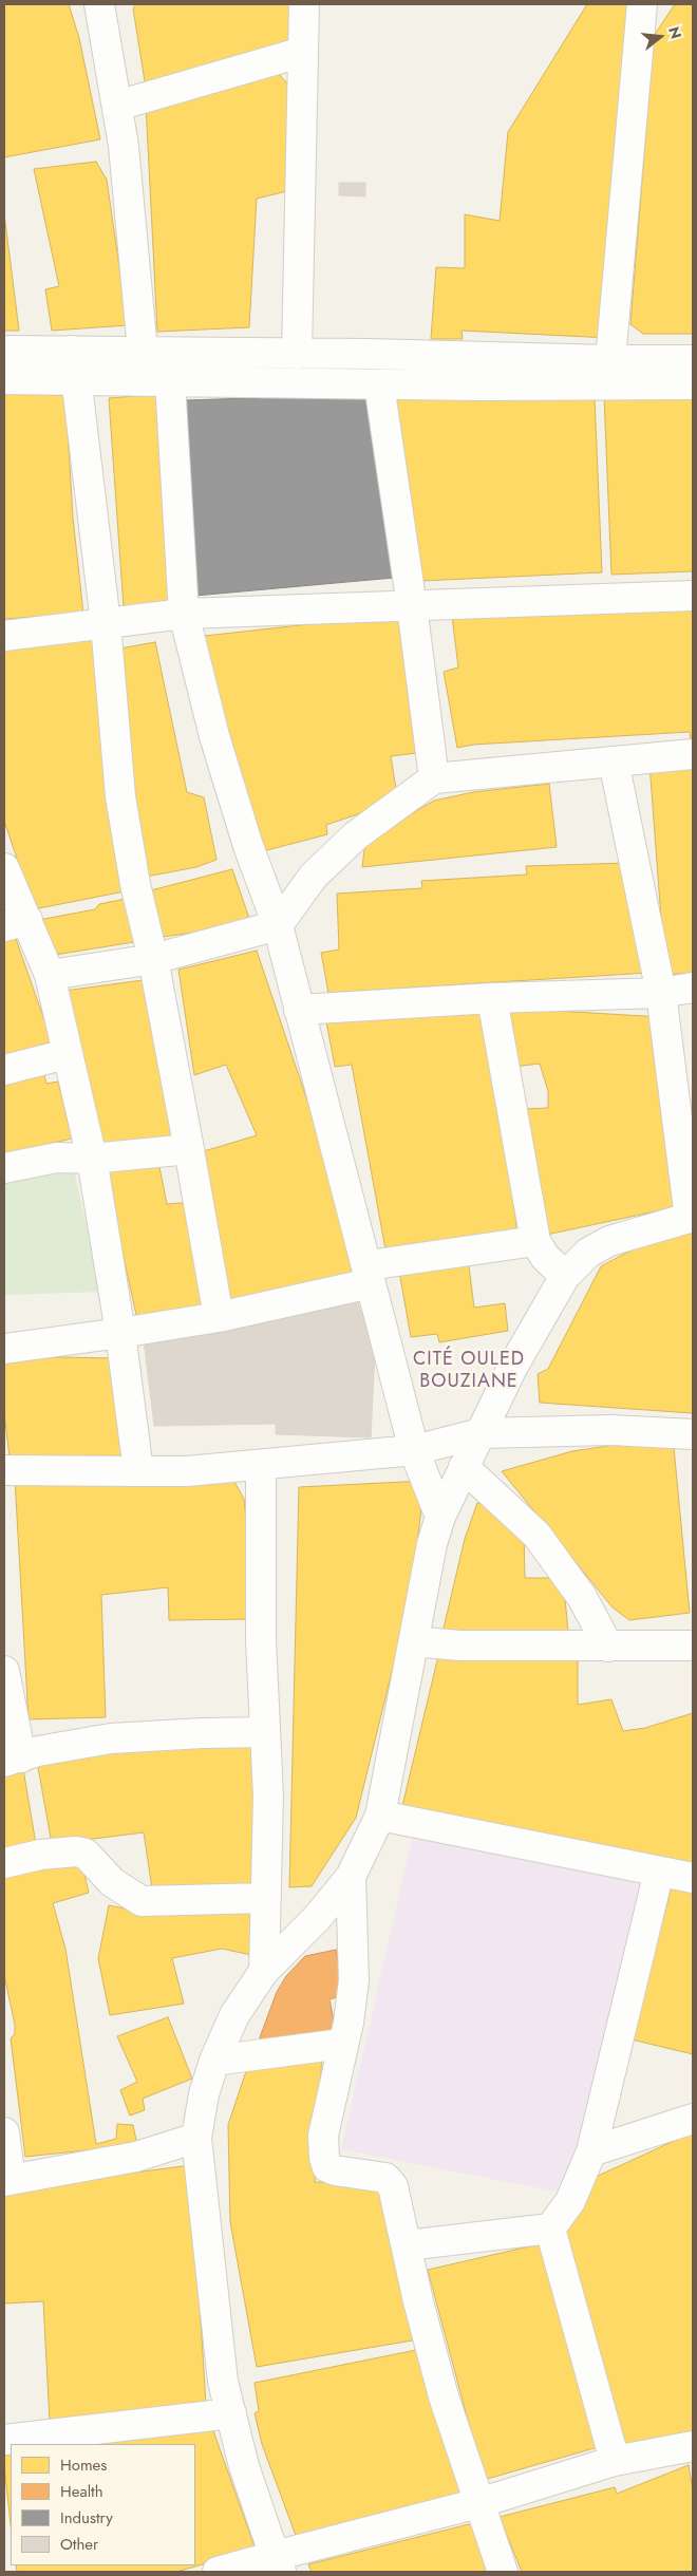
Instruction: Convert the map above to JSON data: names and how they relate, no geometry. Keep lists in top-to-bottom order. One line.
{"districts":["CITÉ OULED BOUZIANE"],"legend":["Homes","Health","Industry","Other"],"north":"right"}
